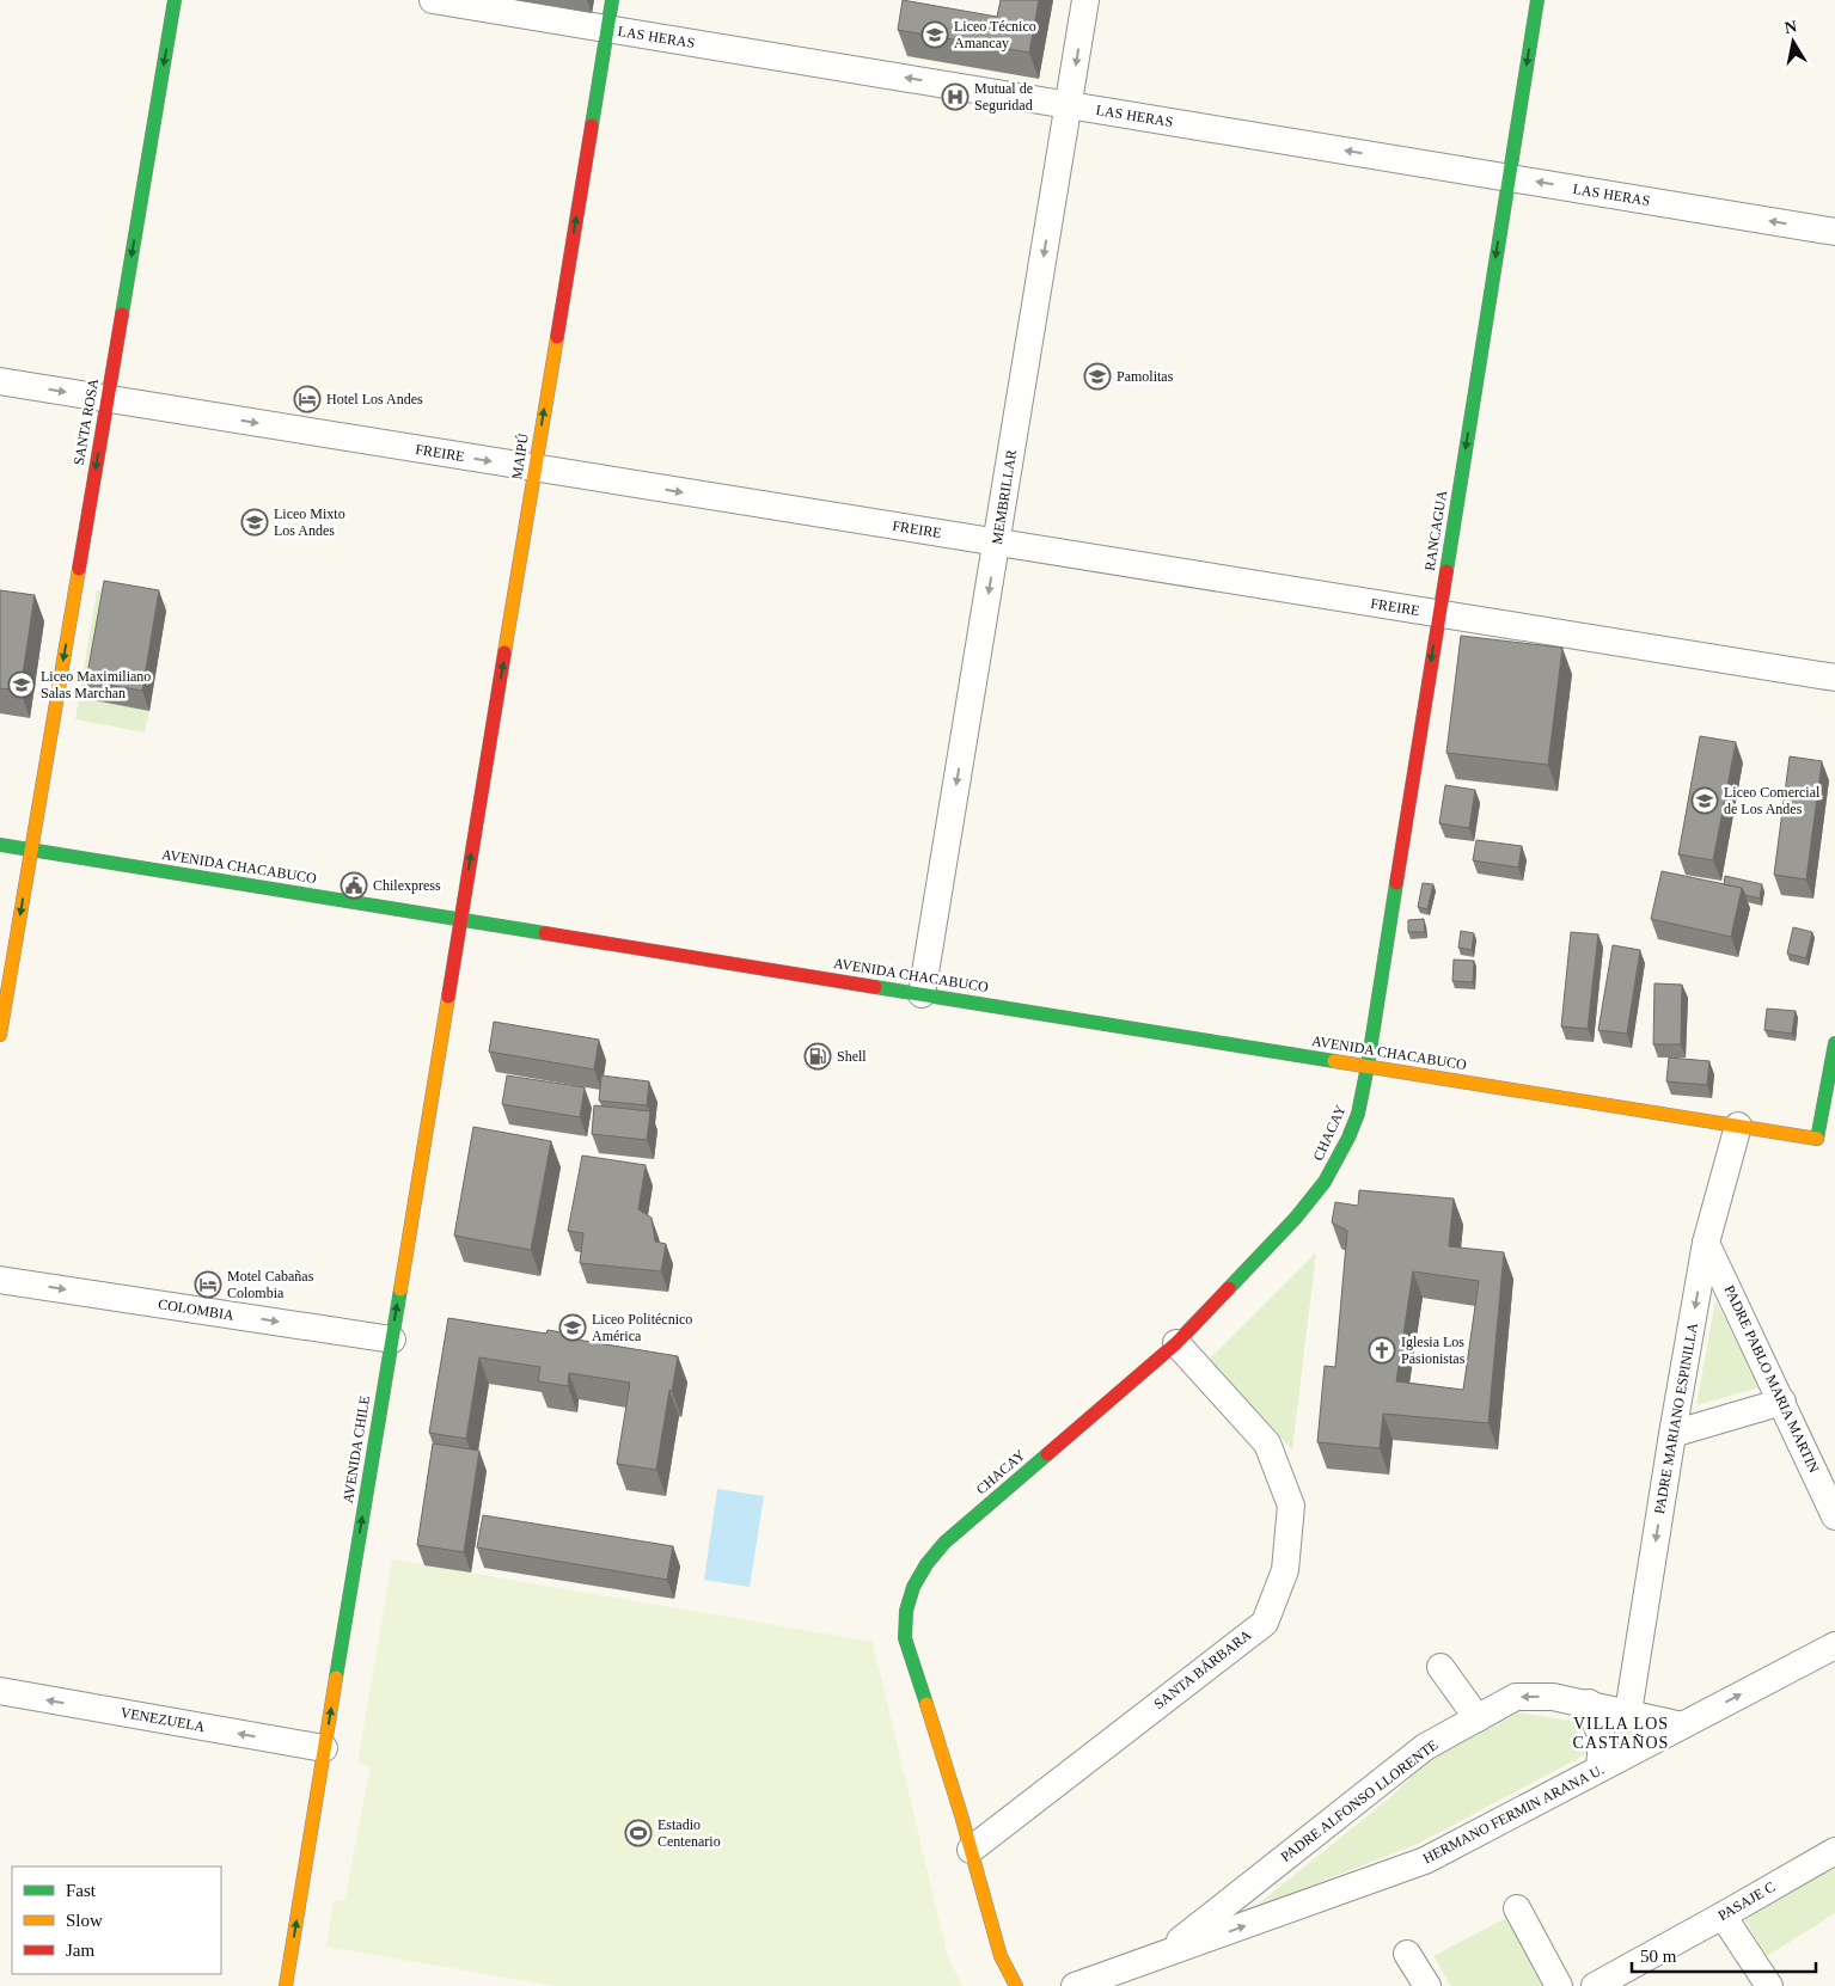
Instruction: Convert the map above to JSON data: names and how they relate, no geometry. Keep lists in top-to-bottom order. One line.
{"streets":{"main road":["SANTA ROSA","MAIPÚ","RANCAGUA","AVENIDA CHACABUCO","CHACAY","AVENIDA CHILE"],"street":["LAS HERAS","FREIRE","MEMBRILLAR","COLOMBIA","PADRE PABLO MARIA MARTIN","PADRE MARIANO ESPINILLA","SANTA BÁRBARA","VENEZUELA","PADRE ALFONSO LLORENTE","HERMANO FERMIN ARANA U.","PASAJE C"]},"crossings":[["LAS HERAS","MAIPÚ"],["LAS HERAS","MEMBRILLAR"],["LAS HERAS","RANCAGUA"],["SANTA ROSA","FREIRE"],["SANTA ROSA","AVENIDA CHACABUCO"],["FREIRE","MAIPÚ"],["FREIRE","MEMBRILLAR"],["FREIRE","RANCAGUA"],["MAIPÚ","AVENIDA CHACABUCO"],["MAIPÚ","AVENIDA CHILE"],["MEMBRILLAR","AVENIDA CHACABUCO"],["RANCAGUA","AVENIDA CHACABUCO"],["RANCAGUA","CHACAY"],["AVENIDA CHACABUCO","CHACAY"],["AVENIDA CHACABUCO","PADRE MARIANO ESPINILLA"],["AVENIDA CHACABUCO","AVENIDA CHILE"],["CHACAY","SANTA BÁRBARA"],["COLOMBIA","AVENIDA CHILE"],["PADRE PABLO MARIA MARTIN","PADRE MARIANO ESPINILLA"],["PADRE MARIANO ESPINILLA","PADRE ALFONSO LLORENTE"],["AVENIDA CHILE","VENEZUELA"],["PADRE ALFONSO LLORENTE","HERMANO FERMIN ARANA U."]],"one_way":["LAS HERAS","SANTA ROSA","FREIRE","MAIPÚ","MEMBRILLAR","RANCAGUA","COLOMBIA","PADRE MARIANO ESPINILLA","AVENIDA CHILE","VENEZUELA","HERMANO FERMIN ARANA U."],"districts":["VILLA LOS CASTAÑOS"],"places":{"school or university":["Liceo Técnico Amancay","Pamolitas","Liceo Mixto Los Andes","Liceo Maximiliano Salas Marchan","Liceo Comercial de Los Andes","Liceo Politécnico América"],"hospital":["Mutual de Seguridad"],"hotel":["Hotel Los Andes","Motel Cabañas Colombia"],"public building":["Chilexpress"],"fuel station":["Shell"],"church":["Iglesia Los Pasionistas"],"sports":["Estadio Centenario"]},"legend":["Fast","Slow","Jam"],"scale_bar":"50 m","north":"top"}
